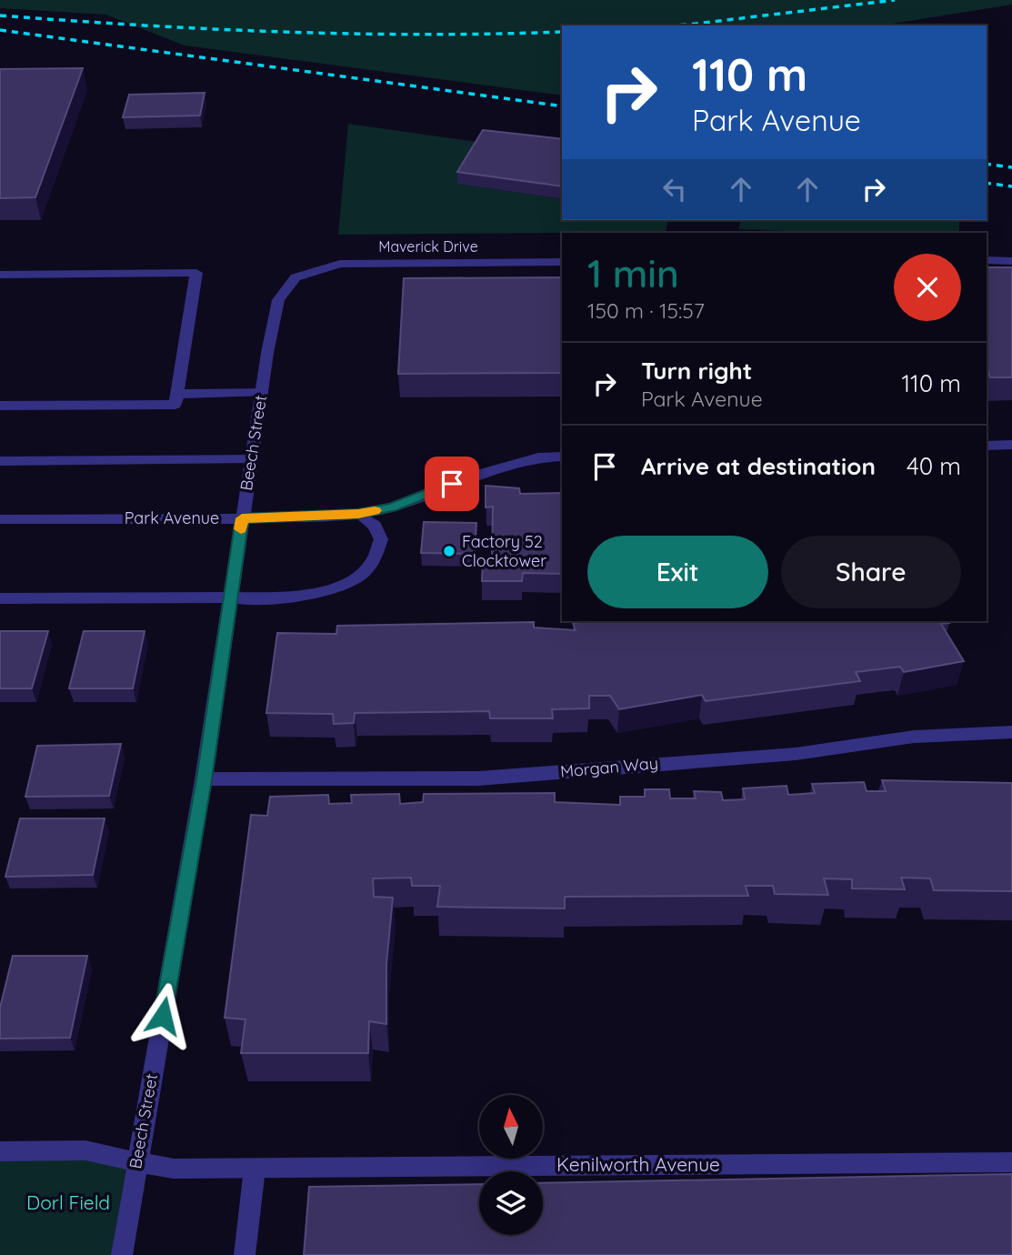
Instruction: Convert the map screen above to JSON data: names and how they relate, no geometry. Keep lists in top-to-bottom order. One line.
{"streets":{"street":["Maverick Drive","Beech Street","Park Avenue","Morgan Way","Kenilworth Avenue"]},"crossings":[["Maverick Drive","Beech Street"],["Beech Street","Park Avenue"],["Beech Street","Morgan Way"],["Beech Street","Kenilworth Avenue"]],"parks":["Dorl Field"],"places":["Factory 52 Clocktower"],"north":"top","page":{"turn":["110 m","Park Avenue"],"heading":["1 min","150 m · 15:57"],"list":[{"name":"Turn right","note":"Park Avenue","value":"110 m"},{"name":"Arrive at destination","value":"40 m"}],"buttons":["Exit","Share"]}}
